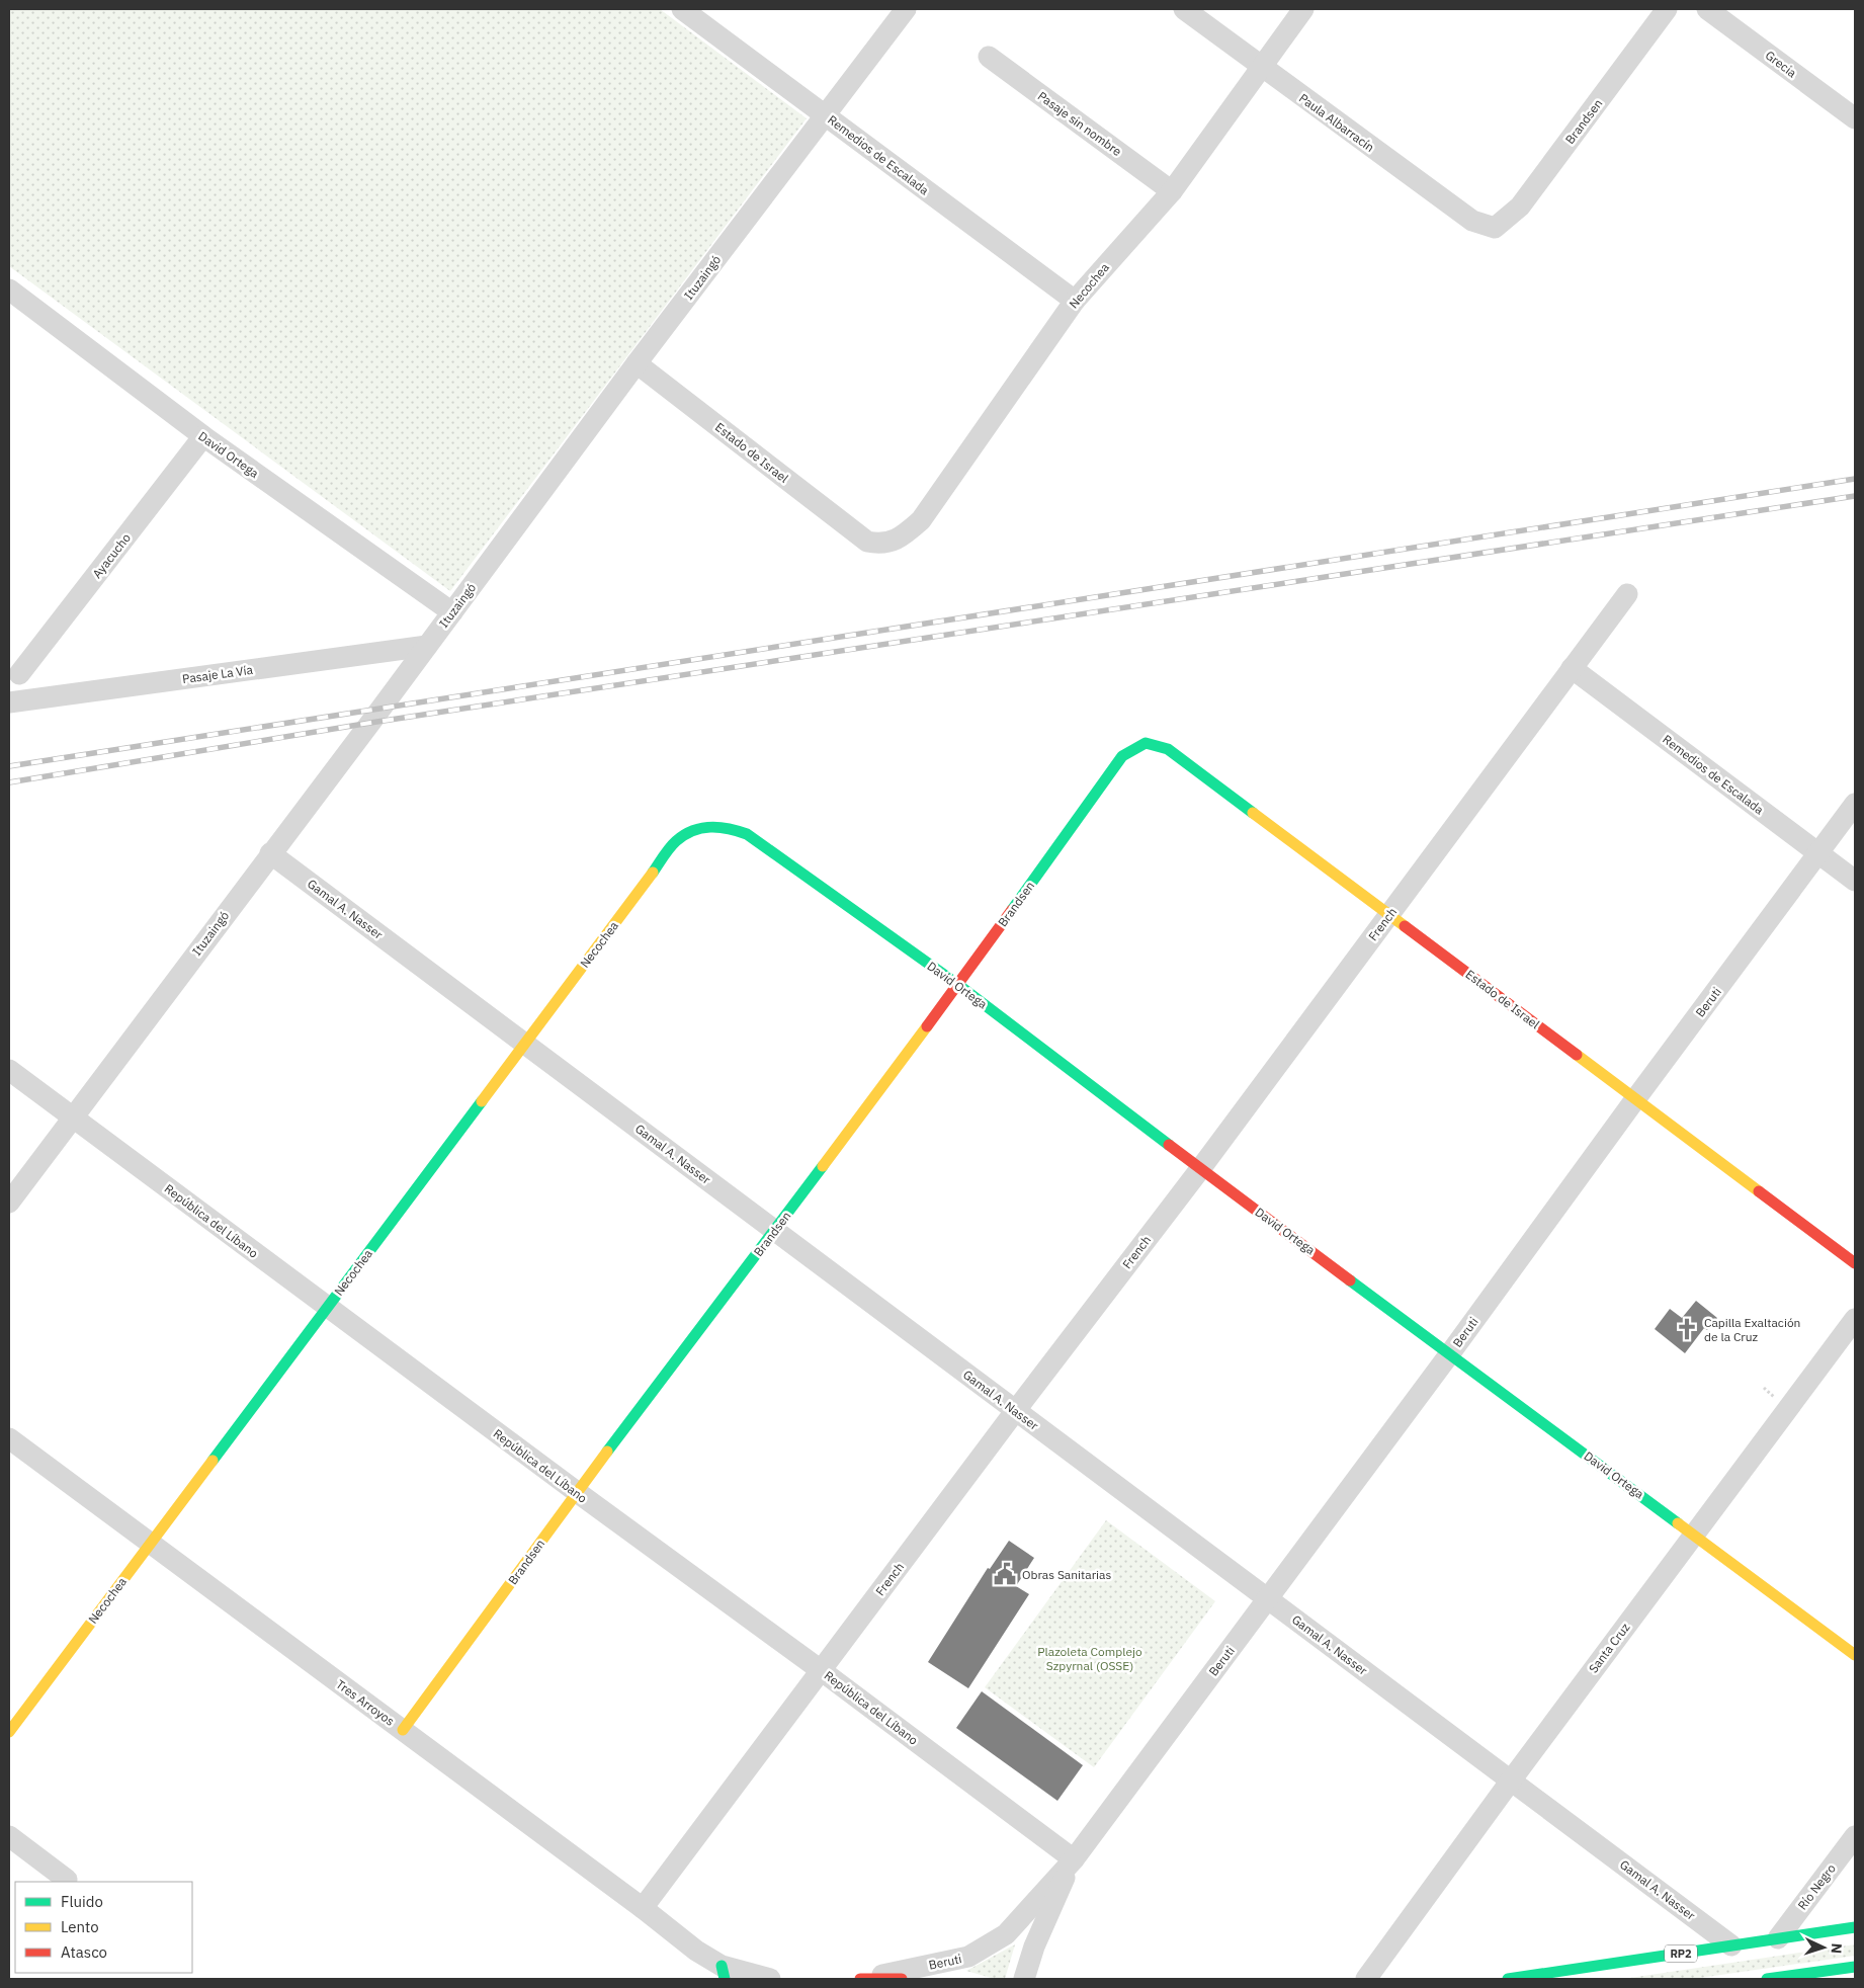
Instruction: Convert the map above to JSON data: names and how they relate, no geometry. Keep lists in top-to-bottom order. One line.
{"streets":{"main road":["Brandsen","Necochea","Estado de Israel","David Ortega","RP2"],"street":["Grecia","Paula Albarracín","Pasaje sin nombre","Remedios de Escalada","Ituzaingó","Ayacucho","Pasaje La Vía","Gamal A. Nasser","French","Beruti","República del Líbano","Santa Cruz","Tres Arroyos","Río Negro"]},"crossings":[["Brandsen","Paula Albarracín"],["Brandsen","Estado de Israel"],["Brandsen","David Ortega"],["Brandsen","Gamal A. Nasser"],["Brandsen","República del Líbano"],["Brandsen","Tres Arroyos"],["Paula Albarracín","Necochea"],["Pasaje sin nombre","Necochea"],["Remedios de Escalada","Ituzaingó"],["Remedios de Escalada","Necochea"],["Remedios de Escalada","French"],["Remedios de Escalada","Beruti"],["Ituzaingó","Estado de Israel"],["Ituzaingó","David Ortega"],["Ituzaingó","Pasaje La Vía"],["Ituzaingó","Gamal A. Nasser"],["Ituzaingó","República del Líbano"],["Necochea","Estado de Israel"],["Necochea","David Ortega"],["Necochea","Gamal A. Nasser"],["Necochea","República del Líbano"],["Necochea","Tres Arroyos"],["Estado de Israel","French"],["Estado de Israel","Beruti"],["David Ortega","Ayacucho"],["David Ortega","French"],["David Ortega","Beruti"],["David Ortega","Santa Cruz"],["Gamal A. Nasser","French"],["Gamal A. Nasser","Beruti"],["Gamal A. Nasser","Santa Cruz"],["Gamal A. Nasser","RP2"],["French","República del Líbano"],["French","Tres Arroyos"],["Beruti","República del Líbano"],["Río Negro","RP2"]],"parks":["Plazoleta Complejo Szpyrnal (OSSE)"],"places":{"church":["Capilla Exaltación de la Cruz"],"public building":["Obras Sanitarias"]},"legend":["Fluido","Lento","Atasco"],"north":"right"}
